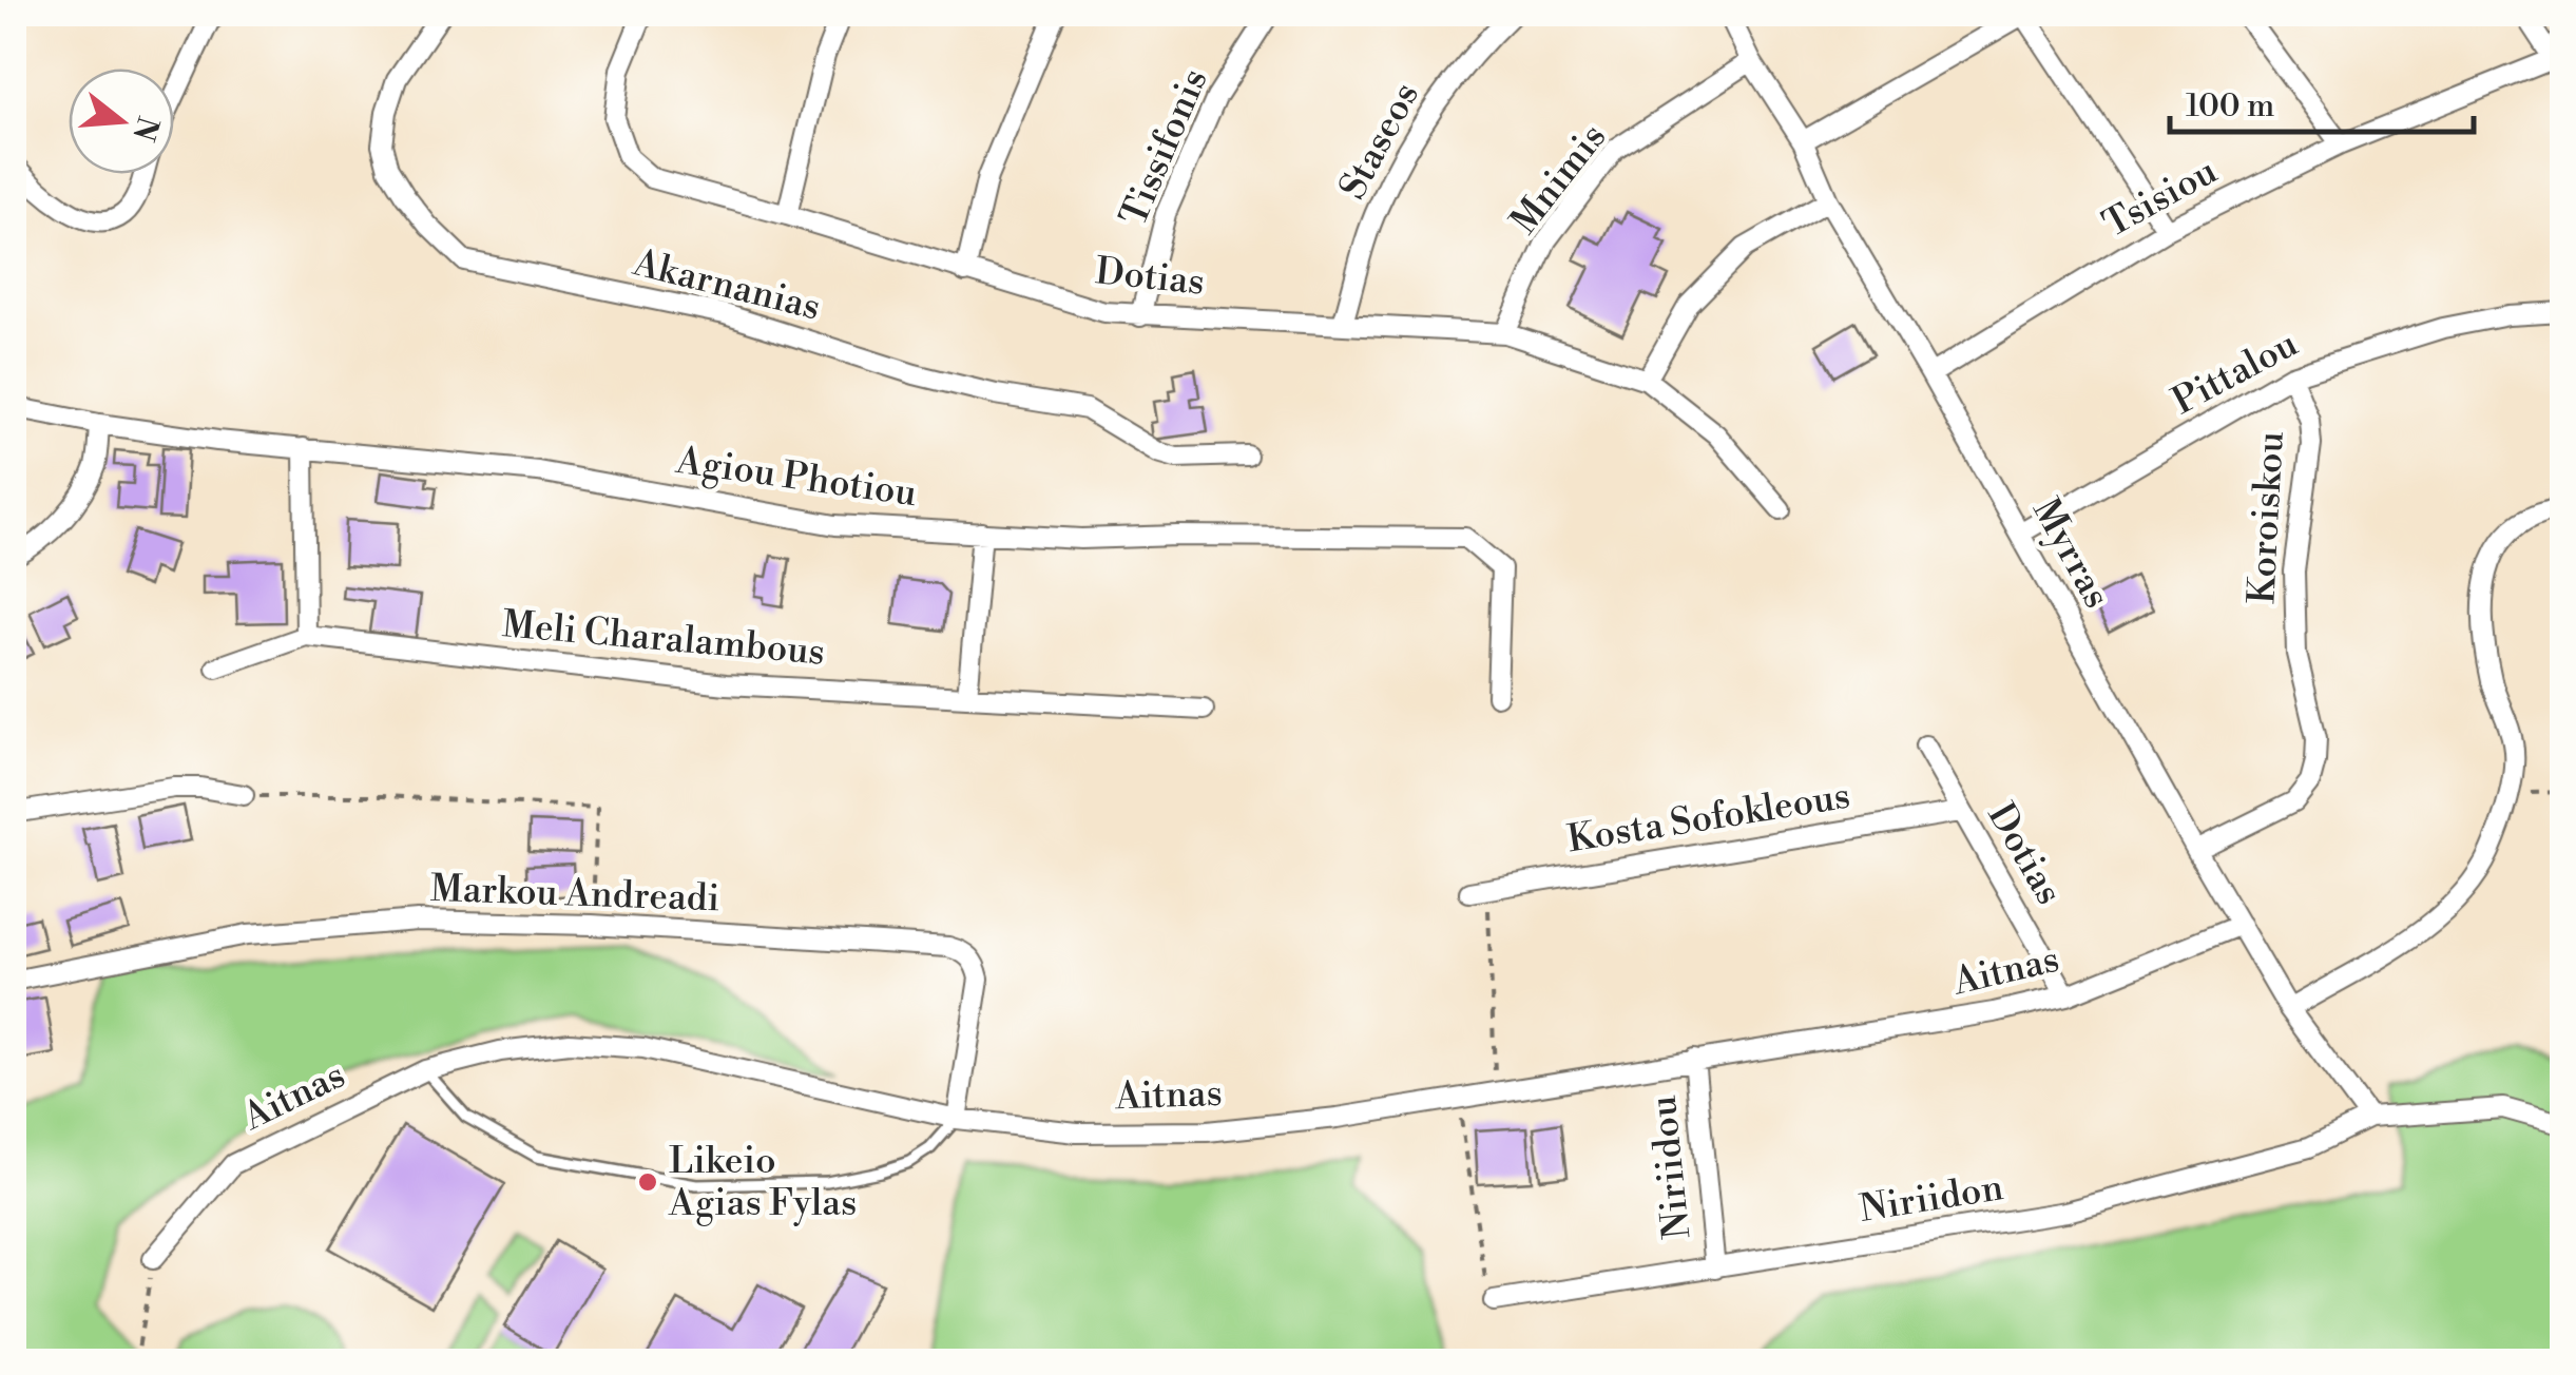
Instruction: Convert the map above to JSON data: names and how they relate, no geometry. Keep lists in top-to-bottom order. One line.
{"streets":{"street":["Staseos","Tissifonis","Mnimis","Tsisiou","Dotias","Akarnanias","Pittalou","Agiou Photiou","Koroiskou","Myrras","Meli Charalambous","Kosta Sofokleous","Markou Andreadi","Aitnas","Niriidou","Niriidon"]},"crossings":[["Staseos","Dotias"],["Tissifonis","Dotias"],["Mnimis","Dotias"],["Mnimis","Myrras"],["Tsisiou","Myrras"],["Dotias","Kosta Sofokleous"],["Dotias","Aitnas"],["Pittalou","Koroiskou"],["Pittalou","Myrras"],["Koroiskou","Myrras"],["Myrras","Aitnas"],["Myrras","Niriidon"],["Markou Andreadi","Aitnas"],["Aitnas","Niriidou"],["Niriidou","Niriidon"]],"places":["Likeio Agias Fylas"],"scale_bar":"100 m","north":"right"}
